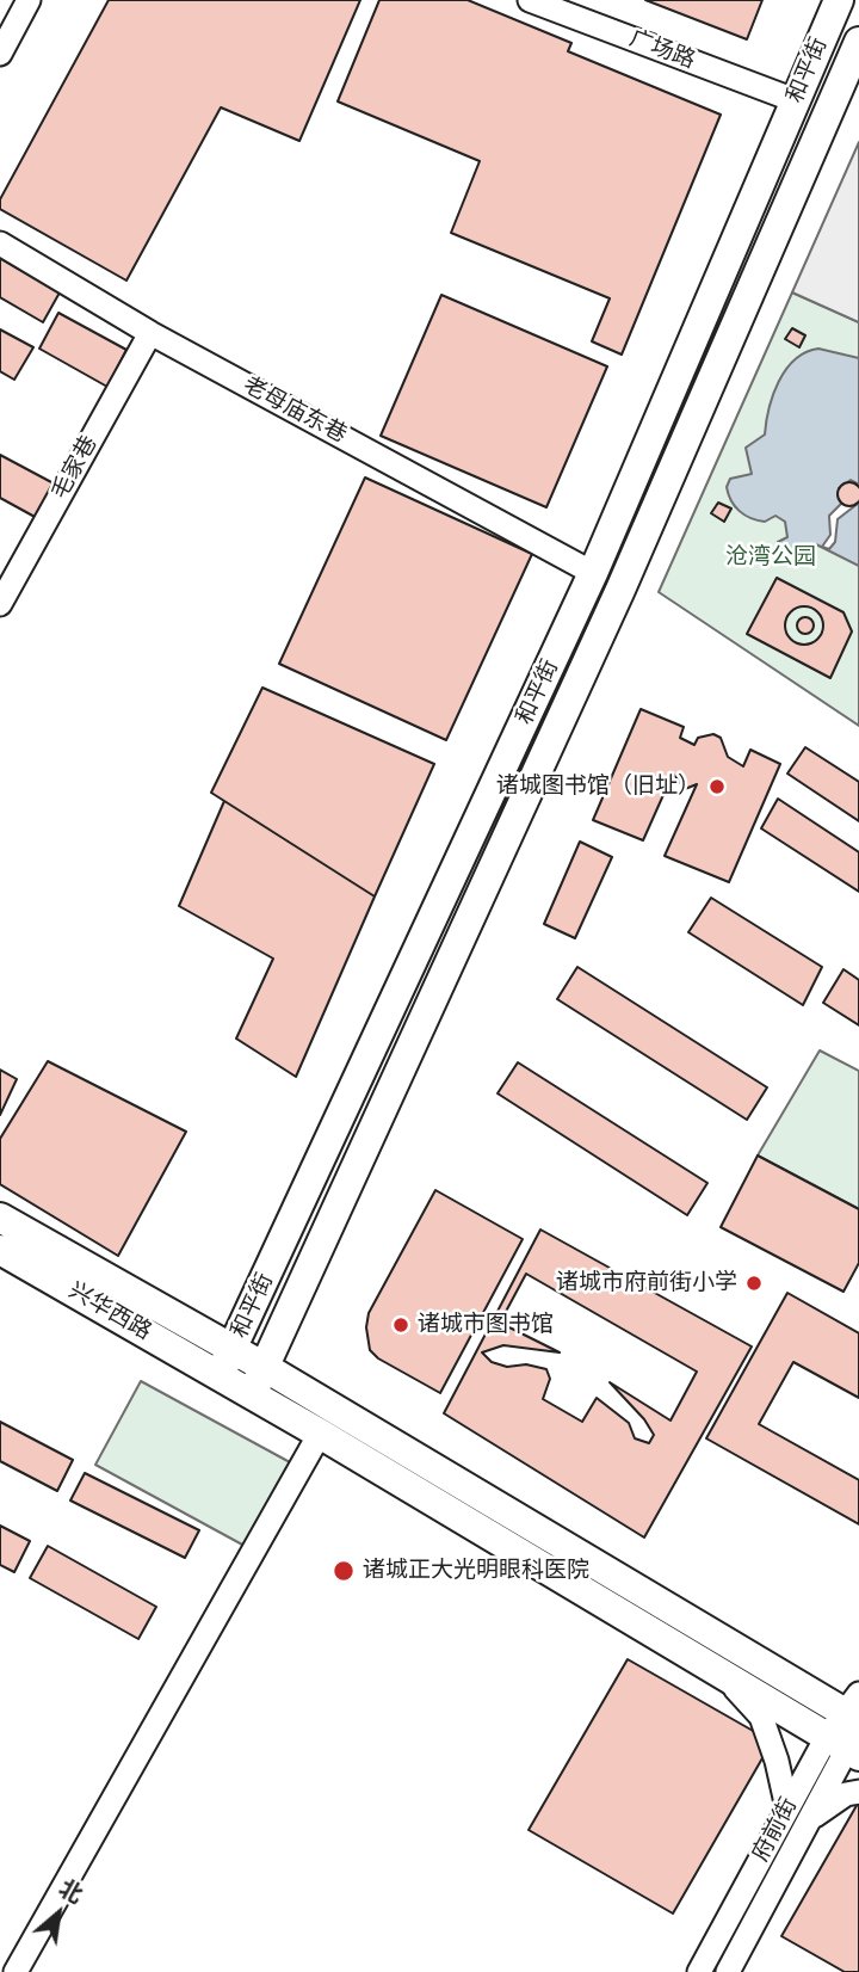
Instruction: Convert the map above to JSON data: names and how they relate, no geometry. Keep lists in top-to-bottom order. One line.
{"streets":{"main road":["和平街","兴华西路"],"street":["广场路","老母庙东巷","毛家巷","府前街"]},"crossings":[["广场路","和平街"],["和平街","老母庙东巷"],["和平街","兴华西路"],["老母庙东巷","毛家巷"]],"parks":["沧湾公园"],"places":["诸城图书馆（旧址）","诸城市府前街小学","诸城市图书馆","诸城正大光明眼科医院"],"north":"top right"}
